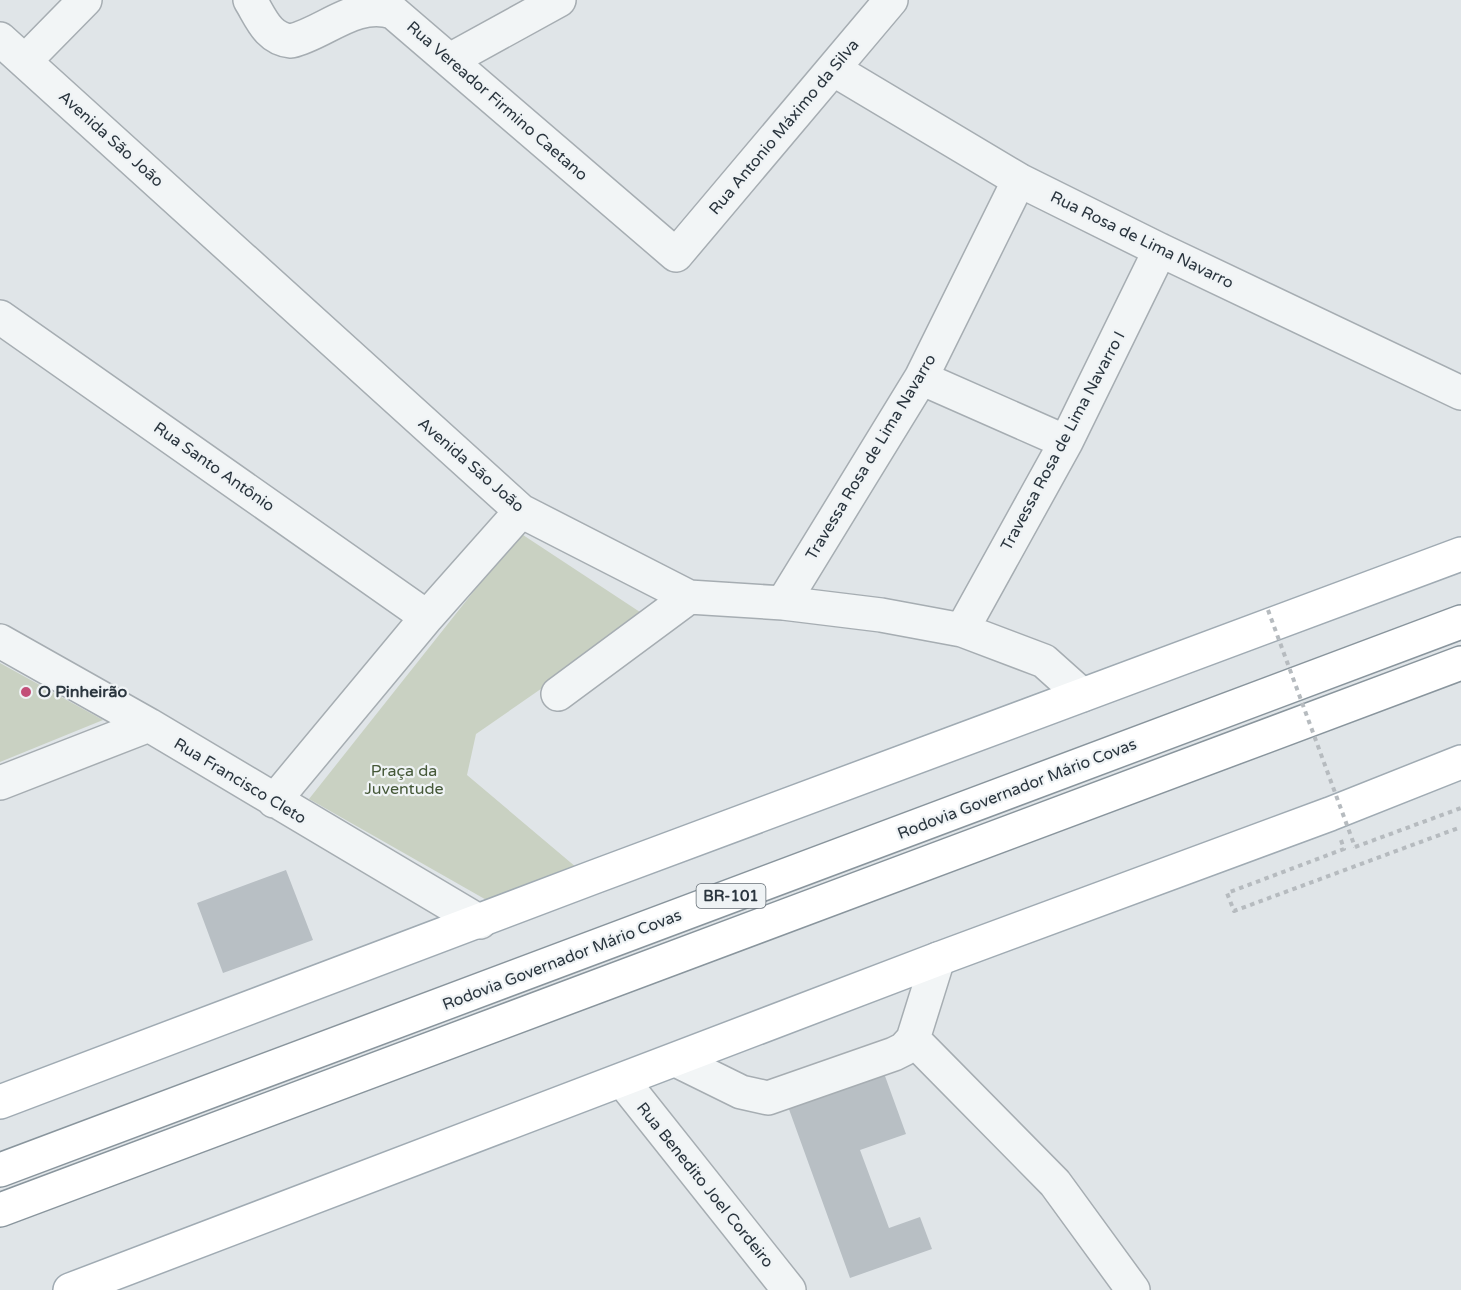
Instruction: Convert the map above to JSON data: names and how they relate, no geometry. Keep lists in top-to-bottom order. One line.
{"streets":{"main road":["Rodovia Governador Mário Covas","BR-101"],"street":["Rua Vereador Firmino Caetano","Rua Antonio Máximo da Silva","Avenida São João","Rua Rosa de Lima Navarro","Travessa Rosa de Lima Navarro I","Travessa Rosa de Lima Navarro","Rua Santo Antônio","Rua Francisco Cleto","Rua Benedito Joel Cordeiro"]},"crossings":[["Rua Vereador Firmino Caetano","Rua Antonio Máximo da Silva"],["Rua Antonio Máximo da Silva","Rua Rosa de Lima Navarro"],["Avenida São João","Travessa Rosa de Lima Navarro I"],["Avenida São João","Travessa Rosa de Lima Navarro"],["Rua Rosa de Lima Navarro","Travessa Rosa de Lima Navarro I"],["Rua Rosa de Lima Navarro","Travessa Rosa de Lima Navarro"]],"parks":["Praça da Juventude"],"places":["O Pinheirão"]}
